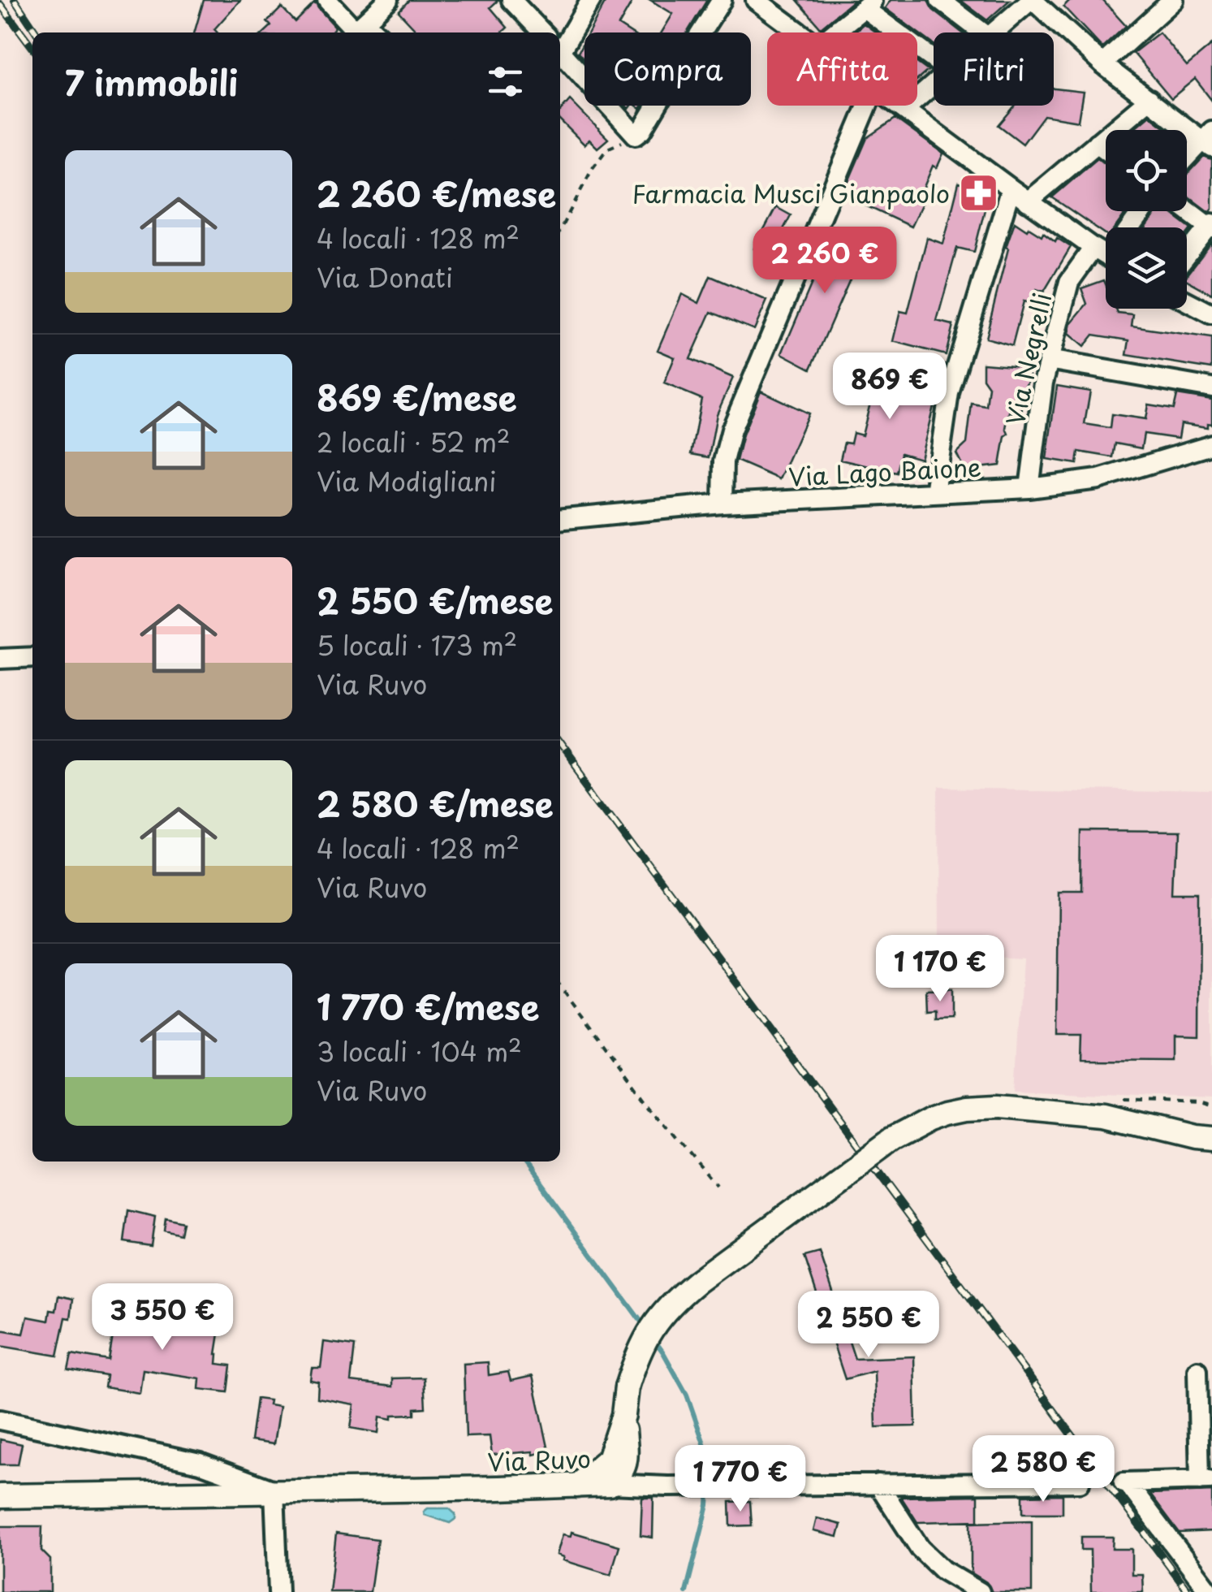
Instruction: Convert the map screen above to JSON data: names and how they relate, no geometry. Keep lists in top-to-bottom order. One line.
{"streets":{"main road":["Via Ruvo"],"street":["Via Negrelli","Via Lago Baione"]},"crossings":[["Via Negrelli","Via Lago Baione"]],"places":{"pharmacy":["Farmacia Musci Gianpaolo"]},"page":{"chip":["Compra","Affitta","Filtri"],"heading":"7 immobili","list":[{"name":"2 260 €/mese","note":"4 locali · 128 m² · Via Donati"},{"name":"869 €/mese","note":"2 locali · 52 m² · Via Modigliani"},{"name":"2 550 €/mese","note":"5 locali · 173 m² · Via Ruvo"},{"name":"2 580 €/mese","note":"4 locali · 128 m² · Via Ruvo"},{"name":"1 770 €/mese","note":"3 locali · 104 m² · Via Ruvo"}],"price":["2 260 €","869 €","1 170 €","3 550 €","2 550 €","2 580 €","1 770 €"]}}
